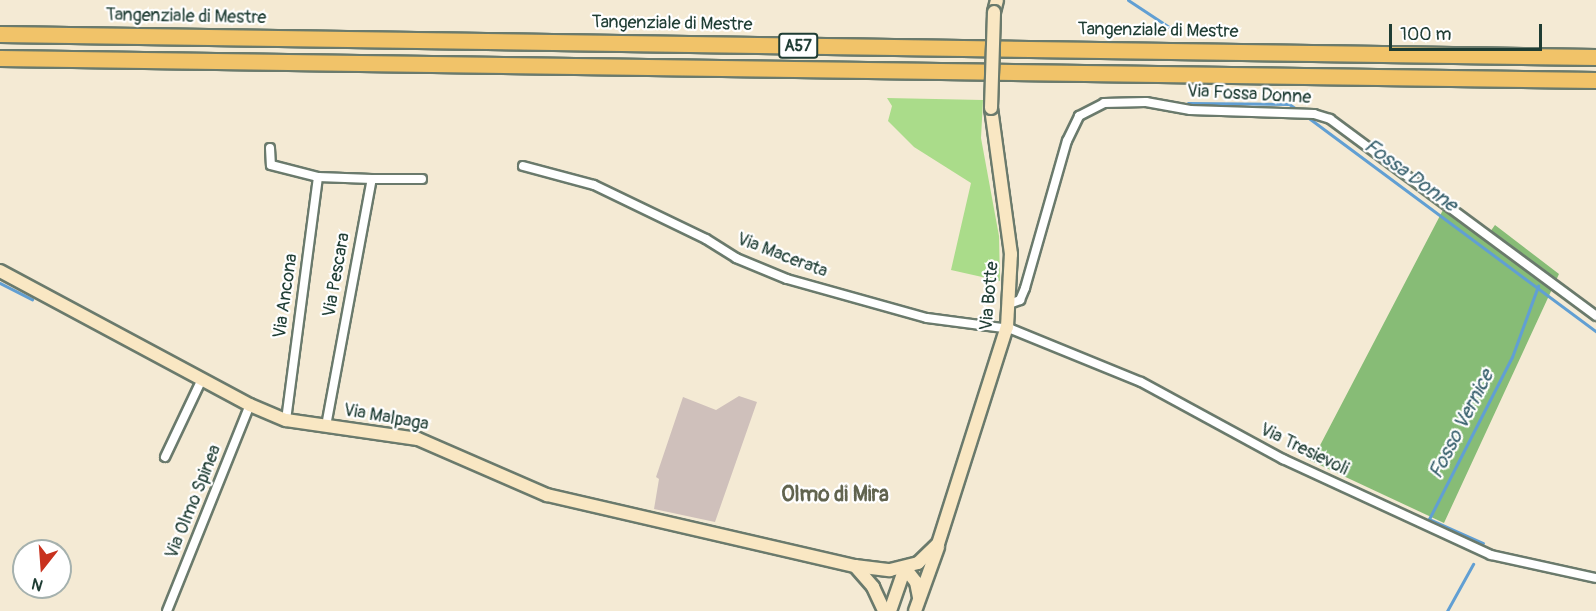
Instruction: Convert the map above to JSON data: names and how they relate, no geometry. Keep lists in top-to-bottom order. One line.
{"streets":{"highway":["Tangenziale di Mestre","A57"],"street":["Via Fossa Donne","Via Macerata","Via Pescara","Via Ancona","Via Botte","Via Malpaga","Via Tresievoli","Via Olmo Spinea"]},"crossings":[["Via Fossa Donne","Via Botte"],["Via Macerata","Via Botte"],["Via Macerata","Via Tresievoli"],["Via Pescara","Via Malpaga"],["Via Ancona","Via Malpaga"],["Via Botte","Via Tresievoli"],["Via Malpaga","Via Olmo Spinea"]],"districts":["Olmo di Mira"],"water":["Fossa Donne","Fosso Vernice"],"scale_bar":"100 m","north":"bottom"}
